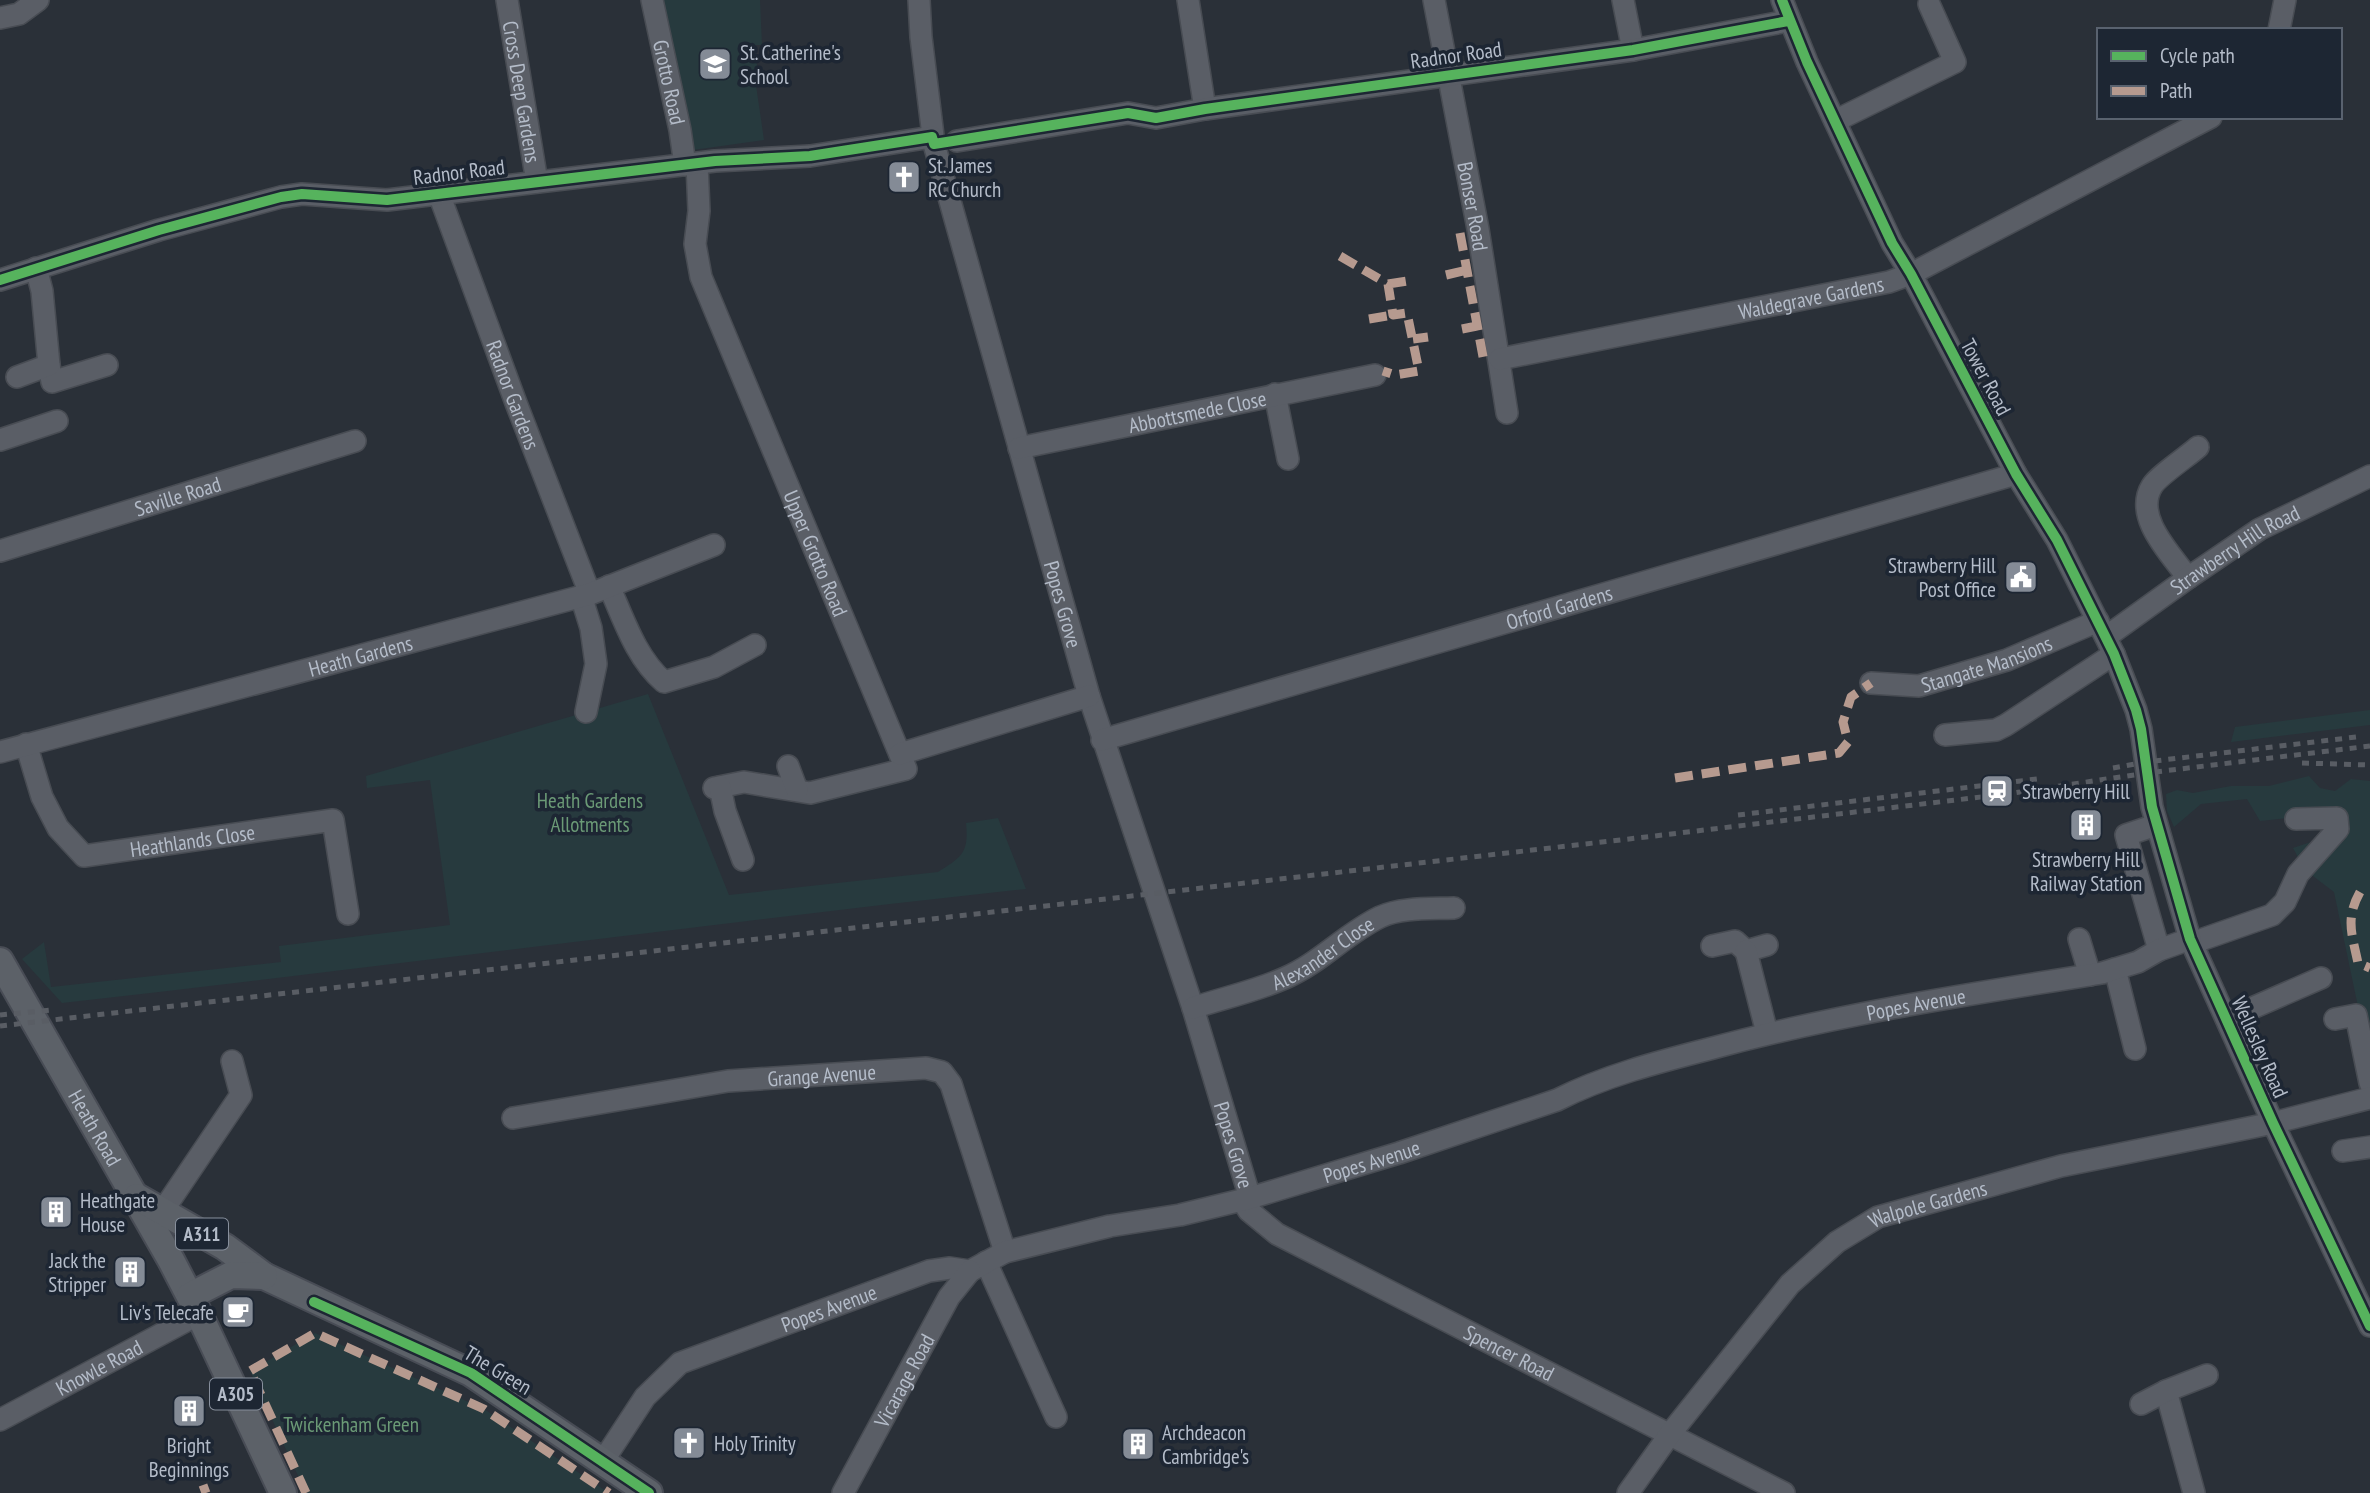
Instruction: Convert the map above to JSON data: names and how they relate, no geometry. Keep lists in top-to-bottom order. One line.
{"streets":{"main road":["Heath Road","A311","The Green","A305"],"street":["Radnor Road","Grotto Road","Cross Deep Gardens","Bonser Road","Waldegrave Gardens","Tower Road","Radnor Gardens","Abbottsmede Close","Saville Road","Strawberry Hill Road","Upper Grotto Road","Popes Grove","Orford Gardens","Heath Gardens","Stangate Mansions","Heathlands Close","Alexander Close","Popes Avenue","Wellesley Road","Grange Avenue","Walpole Gardens","Spencer Road","Knowle Road","Vicarage Road"]},"crossings":[["Radnor Road","Grotto Road"],["Radnor Road","Cross Deep Gardens"],["Radnor Road","Bonser Road"],["Radnor Road","Tower Road"],["Radnor Road","Radnor Gardens"],["Radnor Road","Upper Grotto Road"],["Radnor Road","Popes Grove"],["Grotto Road","Upper Grotto Road"],["Bonser Road","Waldegrave Gardens"],["Waldegrave Gardens","Tower Road"],["Tower Road","Strawberry Hill Road"],["Tower Road","Orford Gardens"],["Tower Road","Stangate Mansions"],["Tower Road","Wellesley Road"],["Radnor Gardens","Heath Gardens"],["Abbottsmede Close","Popes Grove"],["Strawberry Hill Road","Stangate Mansions"],["Popes Grove","Orford Gardens"],["Popes Grove","Alexander Close"],["Popes Grove","Popes Avenue"],["Popes Grove","Spencer Road"],["Heath Gardens","Heathlands Close"],["Popes Avenue","Wellesley Road"],["Popes Avenue","Grange Avenue"],["Popes Avenue","Spencer Road"],["Popes Avenue","The Green"],["Popes Avenue","Vicarage Road"],["Wellesley Road","Walpole Gardens"],["Heath Road","Knowle Road"],["Heath Road","The Green"],["Heath Road","A305"],["Walpole Gardens","Spencer Road"],["Knowle Road","The Green"],["Knowle Road","A305"],["The Green","A305"]],"parks":["Heath Gardens Allotments","Twickenham Green"],"places":{"school or university":["St. Catherine's School"],"church":["St. James RC Church","Holy Trinity"],"public building":["Strawberry Hill Post Office"],"station":["Strawberry Hill"],"building":["Strawberry Hill Railway Station","Heathgate House","Jack the Stripper","Bright Beginnings","Archdeacon Cambridge's"],"cafe":["Liv's Telecafe"]},"legend":["Cycle path","Path"]}
